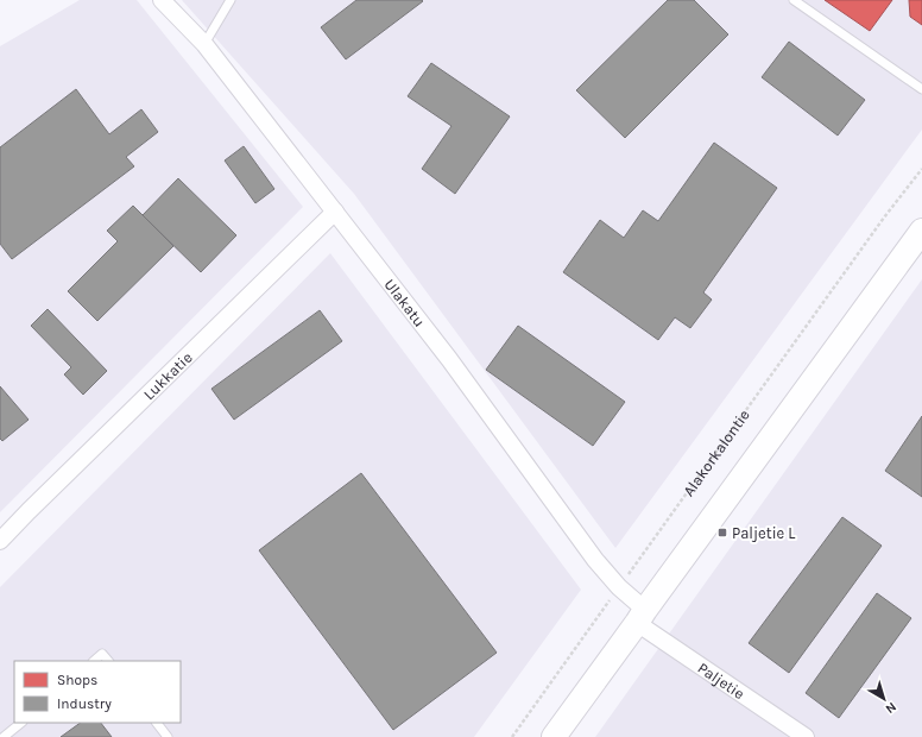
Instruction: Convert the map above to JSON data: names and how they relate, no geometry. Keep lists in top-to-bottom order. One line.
{"streets":{"street":["Ulakatu","Lukkatie","Paljetie"],"path":["Alakorkalontie"]},"crossings":[["Ulakatu","Lukkatie"],["Ulakatu","Alakorkalontie"],["Ulakatu","Paljetie"]],"places":{"transit":["Paljetie L"]},"legend":["Shops","Industry"],"north":"bottom right"}
